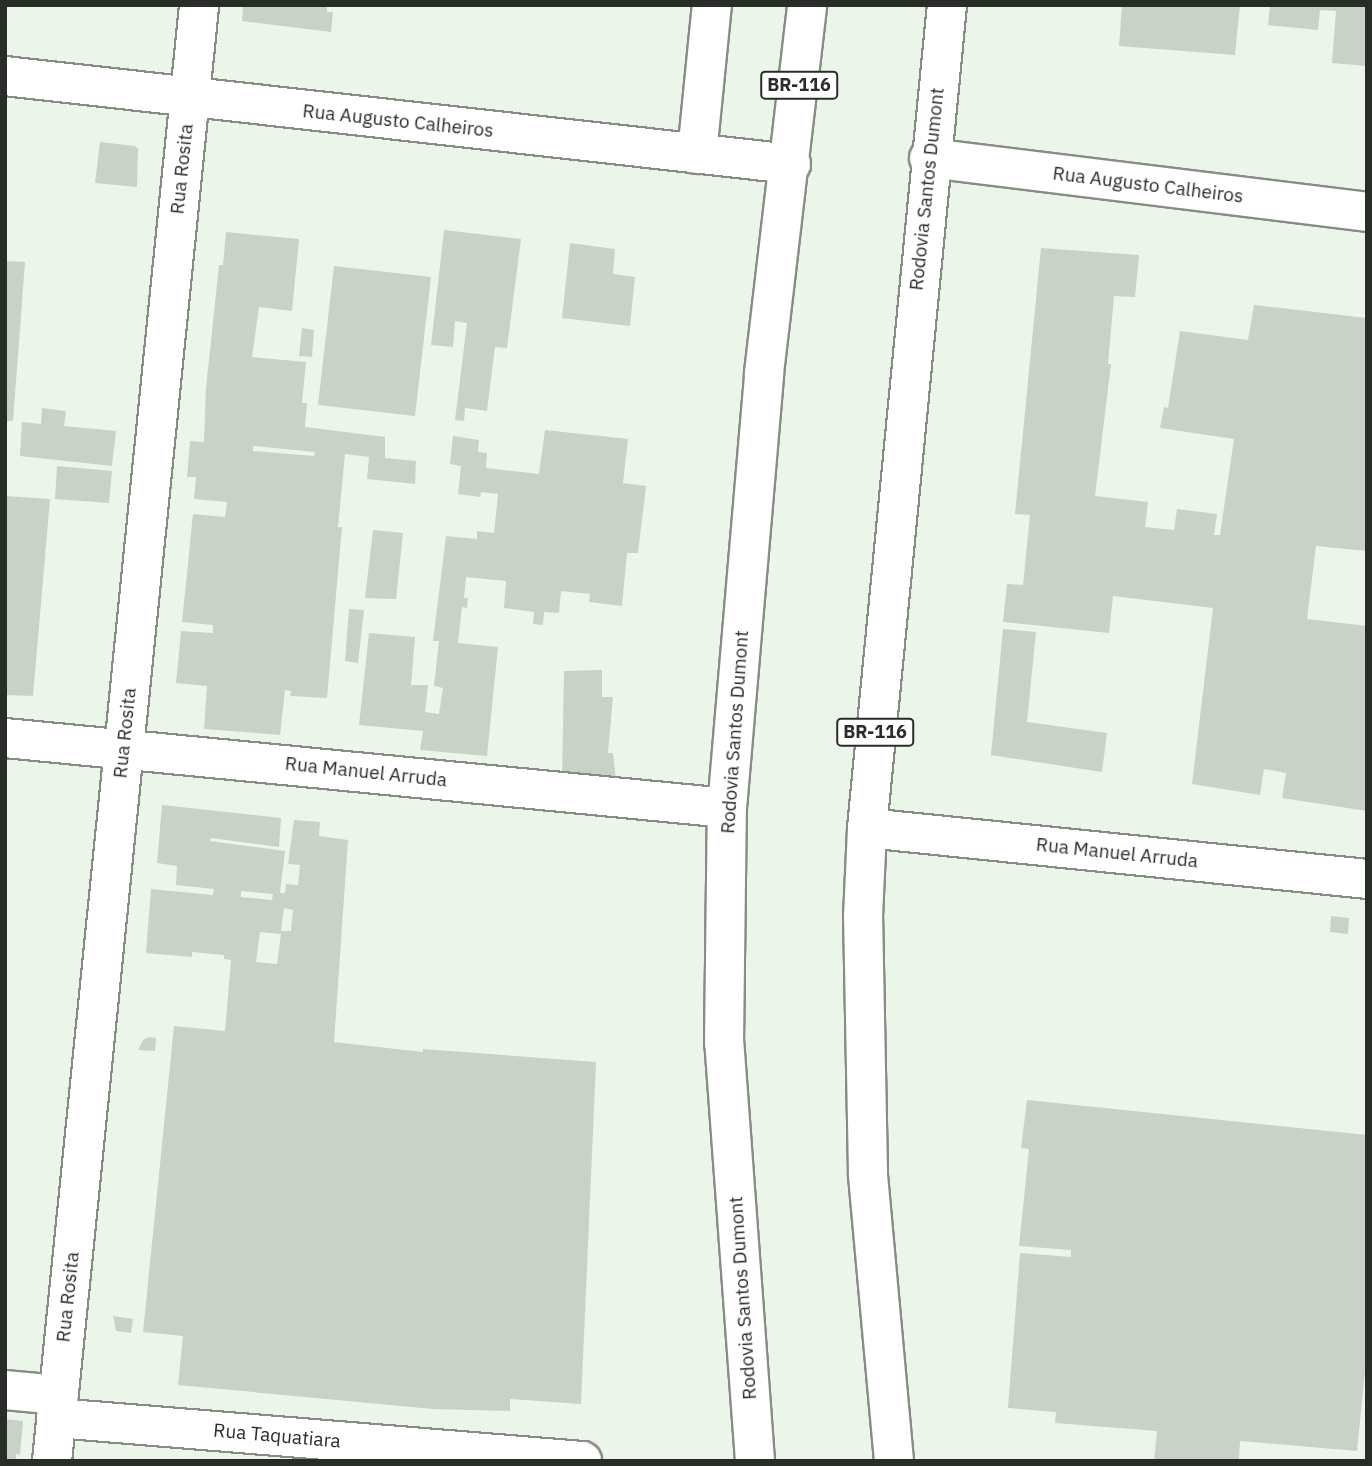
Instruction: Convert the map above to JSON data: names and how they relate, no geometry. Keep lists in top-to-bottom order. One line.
{"streets":{"main road":["BR-116","Rua Augusto Calheiros","Rua Rosita","Rodovia Santos Dumont","Rua Manuel Arruda","Rua Taquatiara"]},"crossings":[["Rua Augusto Calheiros","Rua Rosita"],["Rua Augusto Calheiros","Rodovia Santos Dumont"],["Rua Rosita","Rua Manuel Arruda"],["Rua Rosita","Rua Taquatiara"],["Rodovia Santos Dumont","Rua Manuel Arruda"]]}
